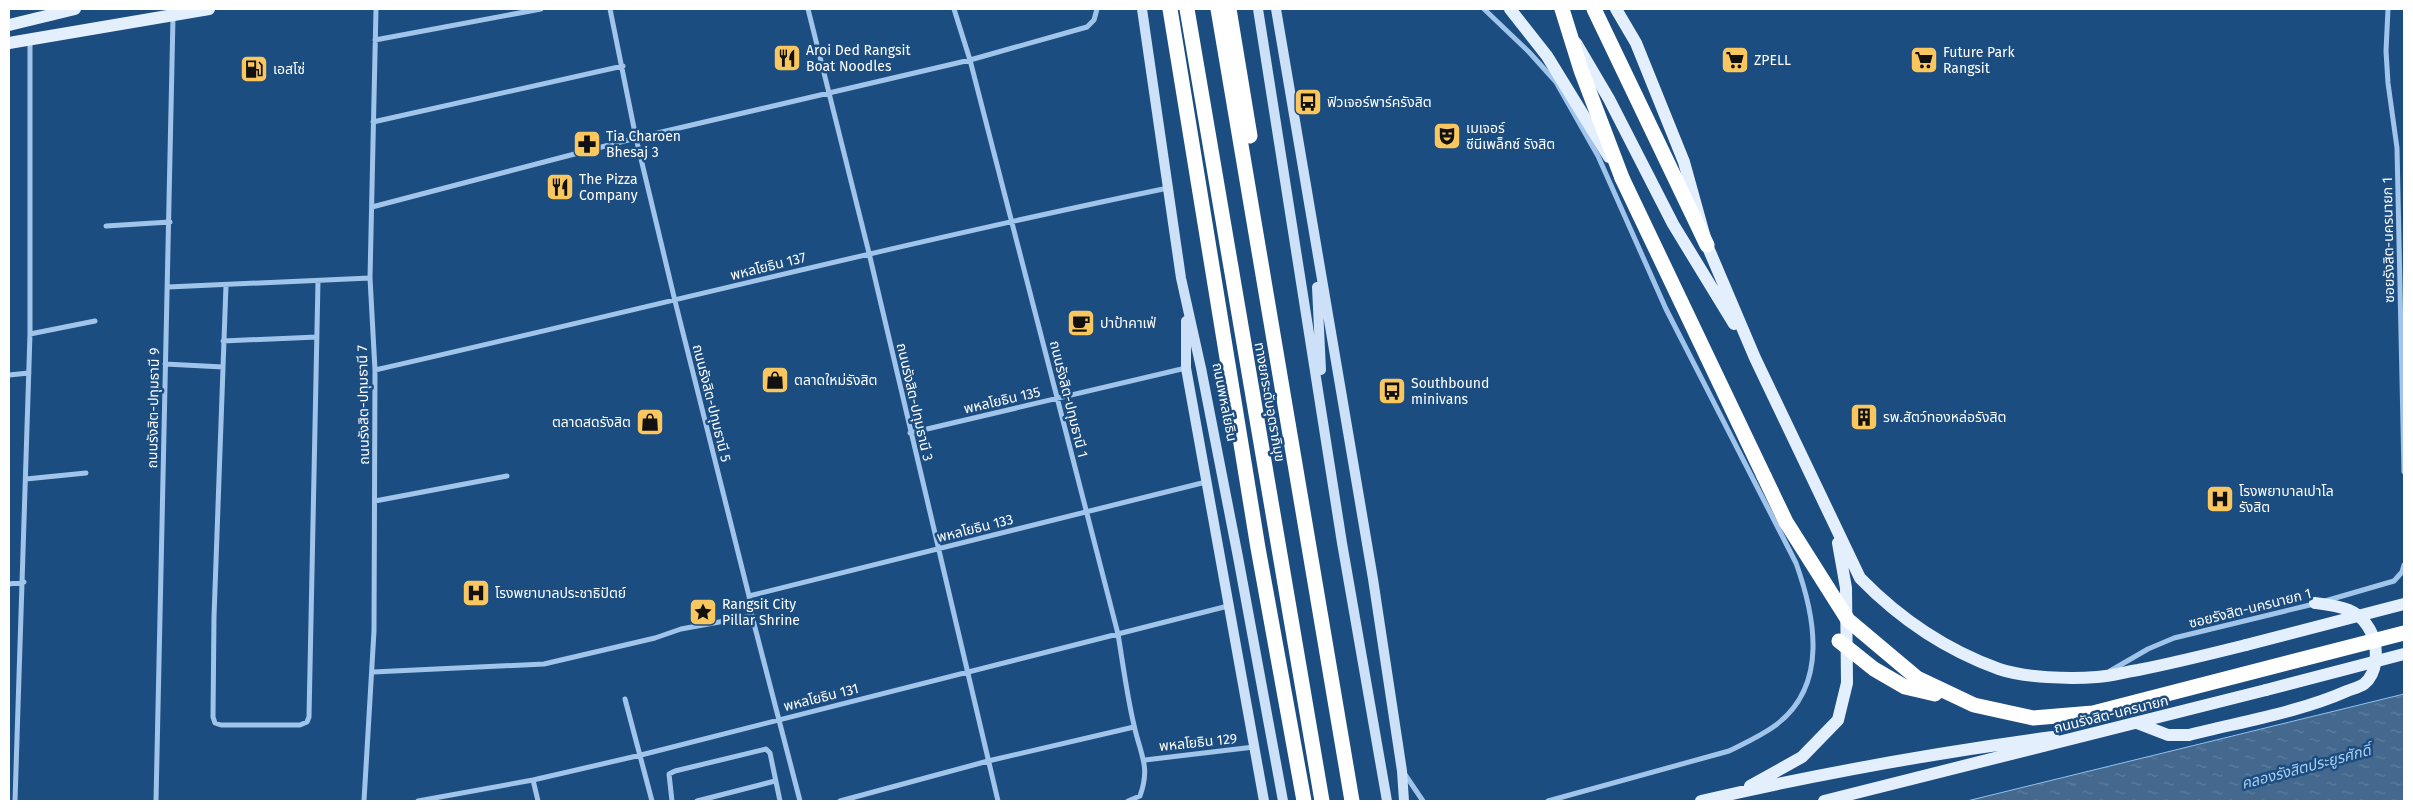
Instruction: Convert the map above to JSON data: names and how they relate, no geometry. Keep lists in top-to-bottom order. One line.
{"streets":{"highway":["ถนนพหลโยธิน","ทางยกระดับอุตราภิมุข"],"main road":["ถนนรังสิต-นครนายก"],"street":["ซอยรังสิต-นครนายก 1","พหลโยธิน 137","ถนนรังสิต-ปทุมธานี 1","พหลโยธิน 135","ถนนรังสิต-ปทุมธานี 3","ถนนรังสิต-ปทุมธานี 5","ถนนรังสิต-ปทุมธานี 7","ถนนรังสิต-ปทุมธานี 9","พหลโยธิน 133","พหลโยธิน 131","พหลโยธิน 129"]},"crossings":[["พหลโยธิน 137","ถนนรังสิต-ปทุมธานี 1"],["พหลโยธิน 137","ถนนรังสิต-ปทุมธานี 3"],["พหลโยธิน 137","ถนนพหลโยธิน"],["พหลโยธิน 137","ถนนรังสิต-ปทุมธานี 5"],["พหลโยธิน 137","ถนนรังสิต-ปทุมธานี 7"],["ถนนรังสิต-ปทุมธานี 1","พหลโยธิน 135"],["ถนนรังสิต-ปทุมธานี 1","พหลโยธิน 133"],["ถนนรังสิต-ปทุมธานี 1","พหลโยธิน 131"],["ถนนรังสิต-ปทุมธานี 1","พหลโยธิน 129"],["พหลโยธิน 135","ถนนรังสิต-ปทุมธานี 3"],["ถนนรังสิต-ปทุมธานี 3","พหลโยธิน 133"],["ถนนรังสิต-ปทุมธานี 3","พหลโยธิน 131"],["ถนนรังสิต-ปทุมธานี 5","พหลโยธิน 133"],["ถนนรังสิต-ปทุมธานี 5","พหลโยธิน 131"]],"water":["คลองรังสิตประยูรศักดิ์"],"places":{"restaurant":["Aroi Ded Rangsit Boat Noodles","The Pizza Company"],"supermarket":["ZPELL","Future Park Rangsit"],"fuel station":["เอสโซ่"],"bus stop":["ฟิวเจอร์พาร์ครังสิต","Southbound minivans"],"theatre":["เมเจอร์ ซีนีเพล็กซ์ รังสิต"],"pharmacy":["Tia Charoen Bhesaj 3"],"cafe":["ปาป้าคาเฟ่"],"shop":["ตลาดใหม่รังสิต","ตลาดสดรังสิต"],"building":["รพ.สัตว์ทองหล่อรังสิต"],"hospital":["โรงพยาบาลเปาโล รังสิต","โรงพยาบาลประชาธิปัตย์"],"place":["Rangsit City Pillar Shrine"]}}
